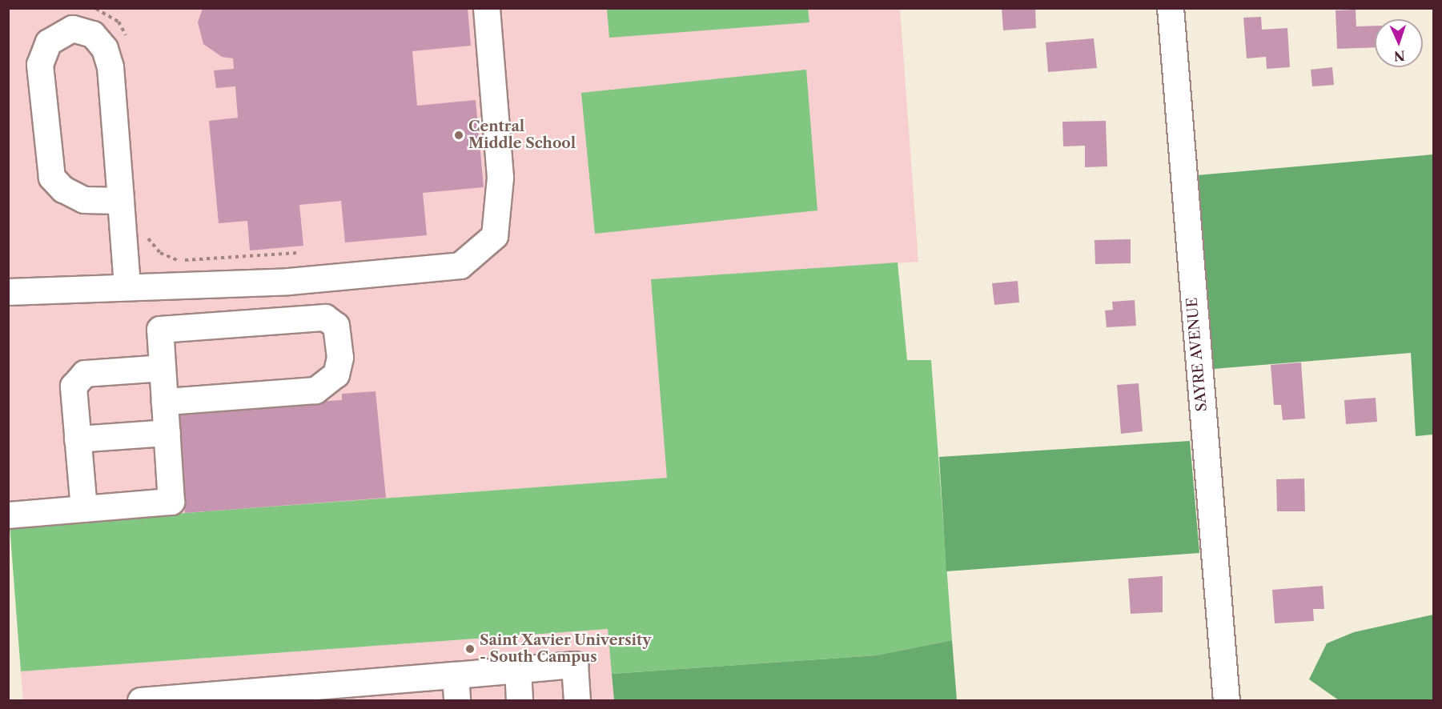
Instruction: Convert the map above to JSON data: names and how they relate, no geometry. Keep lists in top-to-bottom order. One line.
{"streets":{"street":["SAYRE AVENUE"]},"places":["Central Middle School","Saint Xavier University - South Campus"],"north":"bottom"}
